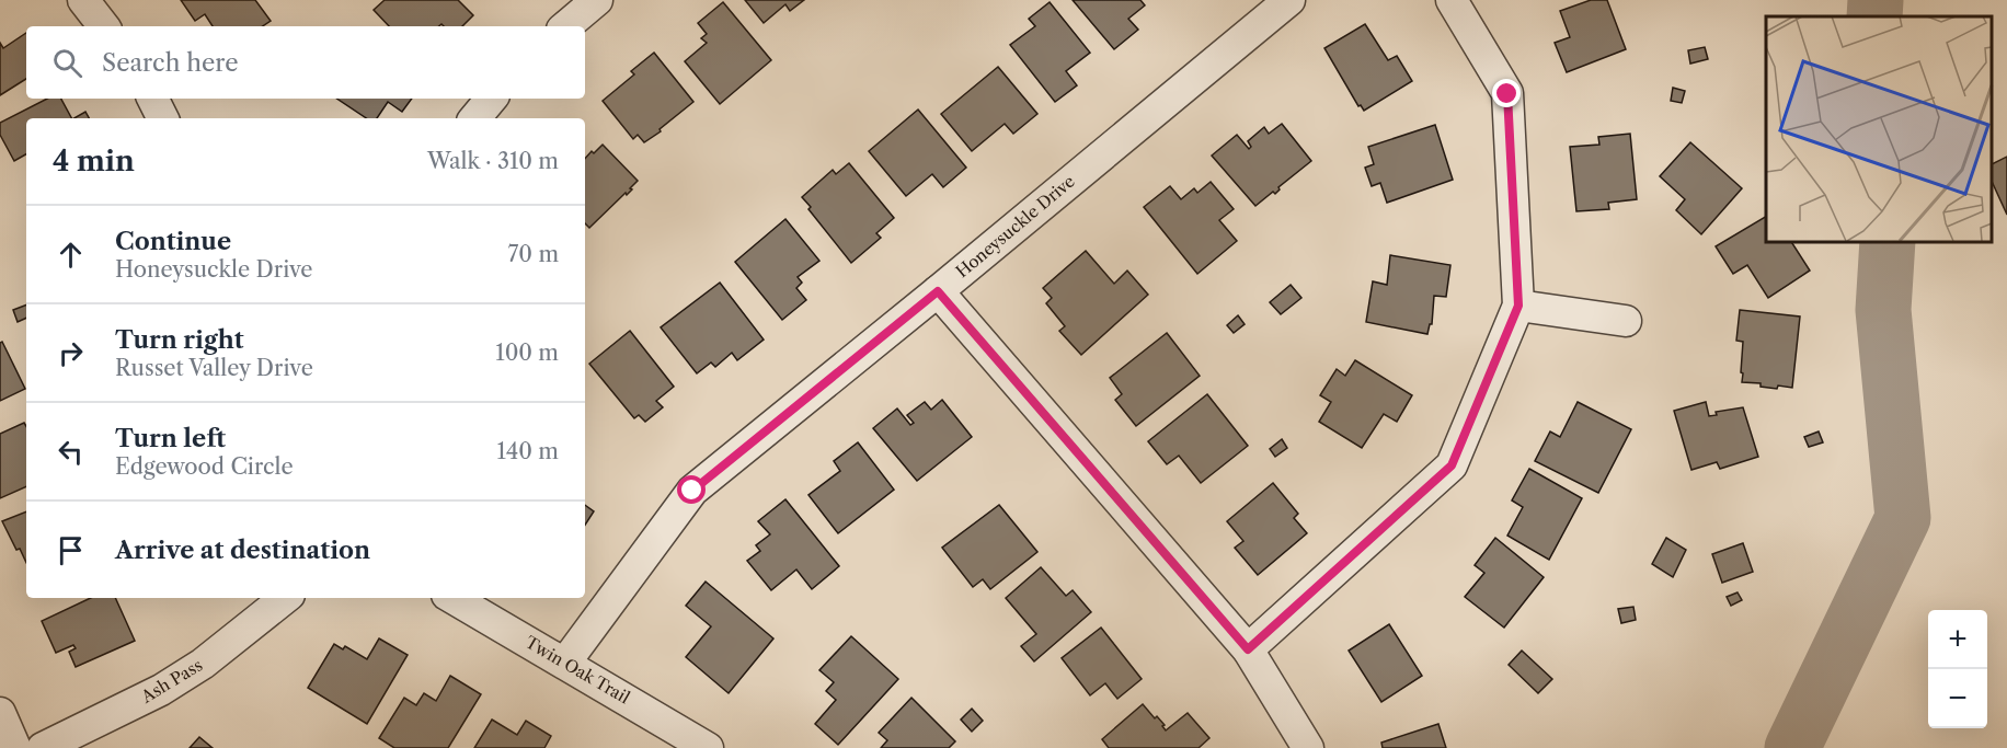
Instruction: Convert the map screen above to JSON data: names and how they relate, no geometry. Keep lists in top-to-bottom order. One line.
{"streets":{"street":["Honeysuckle Drive","Twin Oak Trail","Ash Pass"]},"crossings":[["Honeysuckle Drive","Twin Oak Trail"]],"page":{"search":"Search here","heading":["4 min","Walk · 310 m"],"list":[["Continue","Honeysuckle Drive","70 m"],["Turn right","Russet Valley Drive","100 m"],["Turn left","Edgewood Circle","140 m"],"Arrive at destination"],"map_buttons":["+","−"]}}
